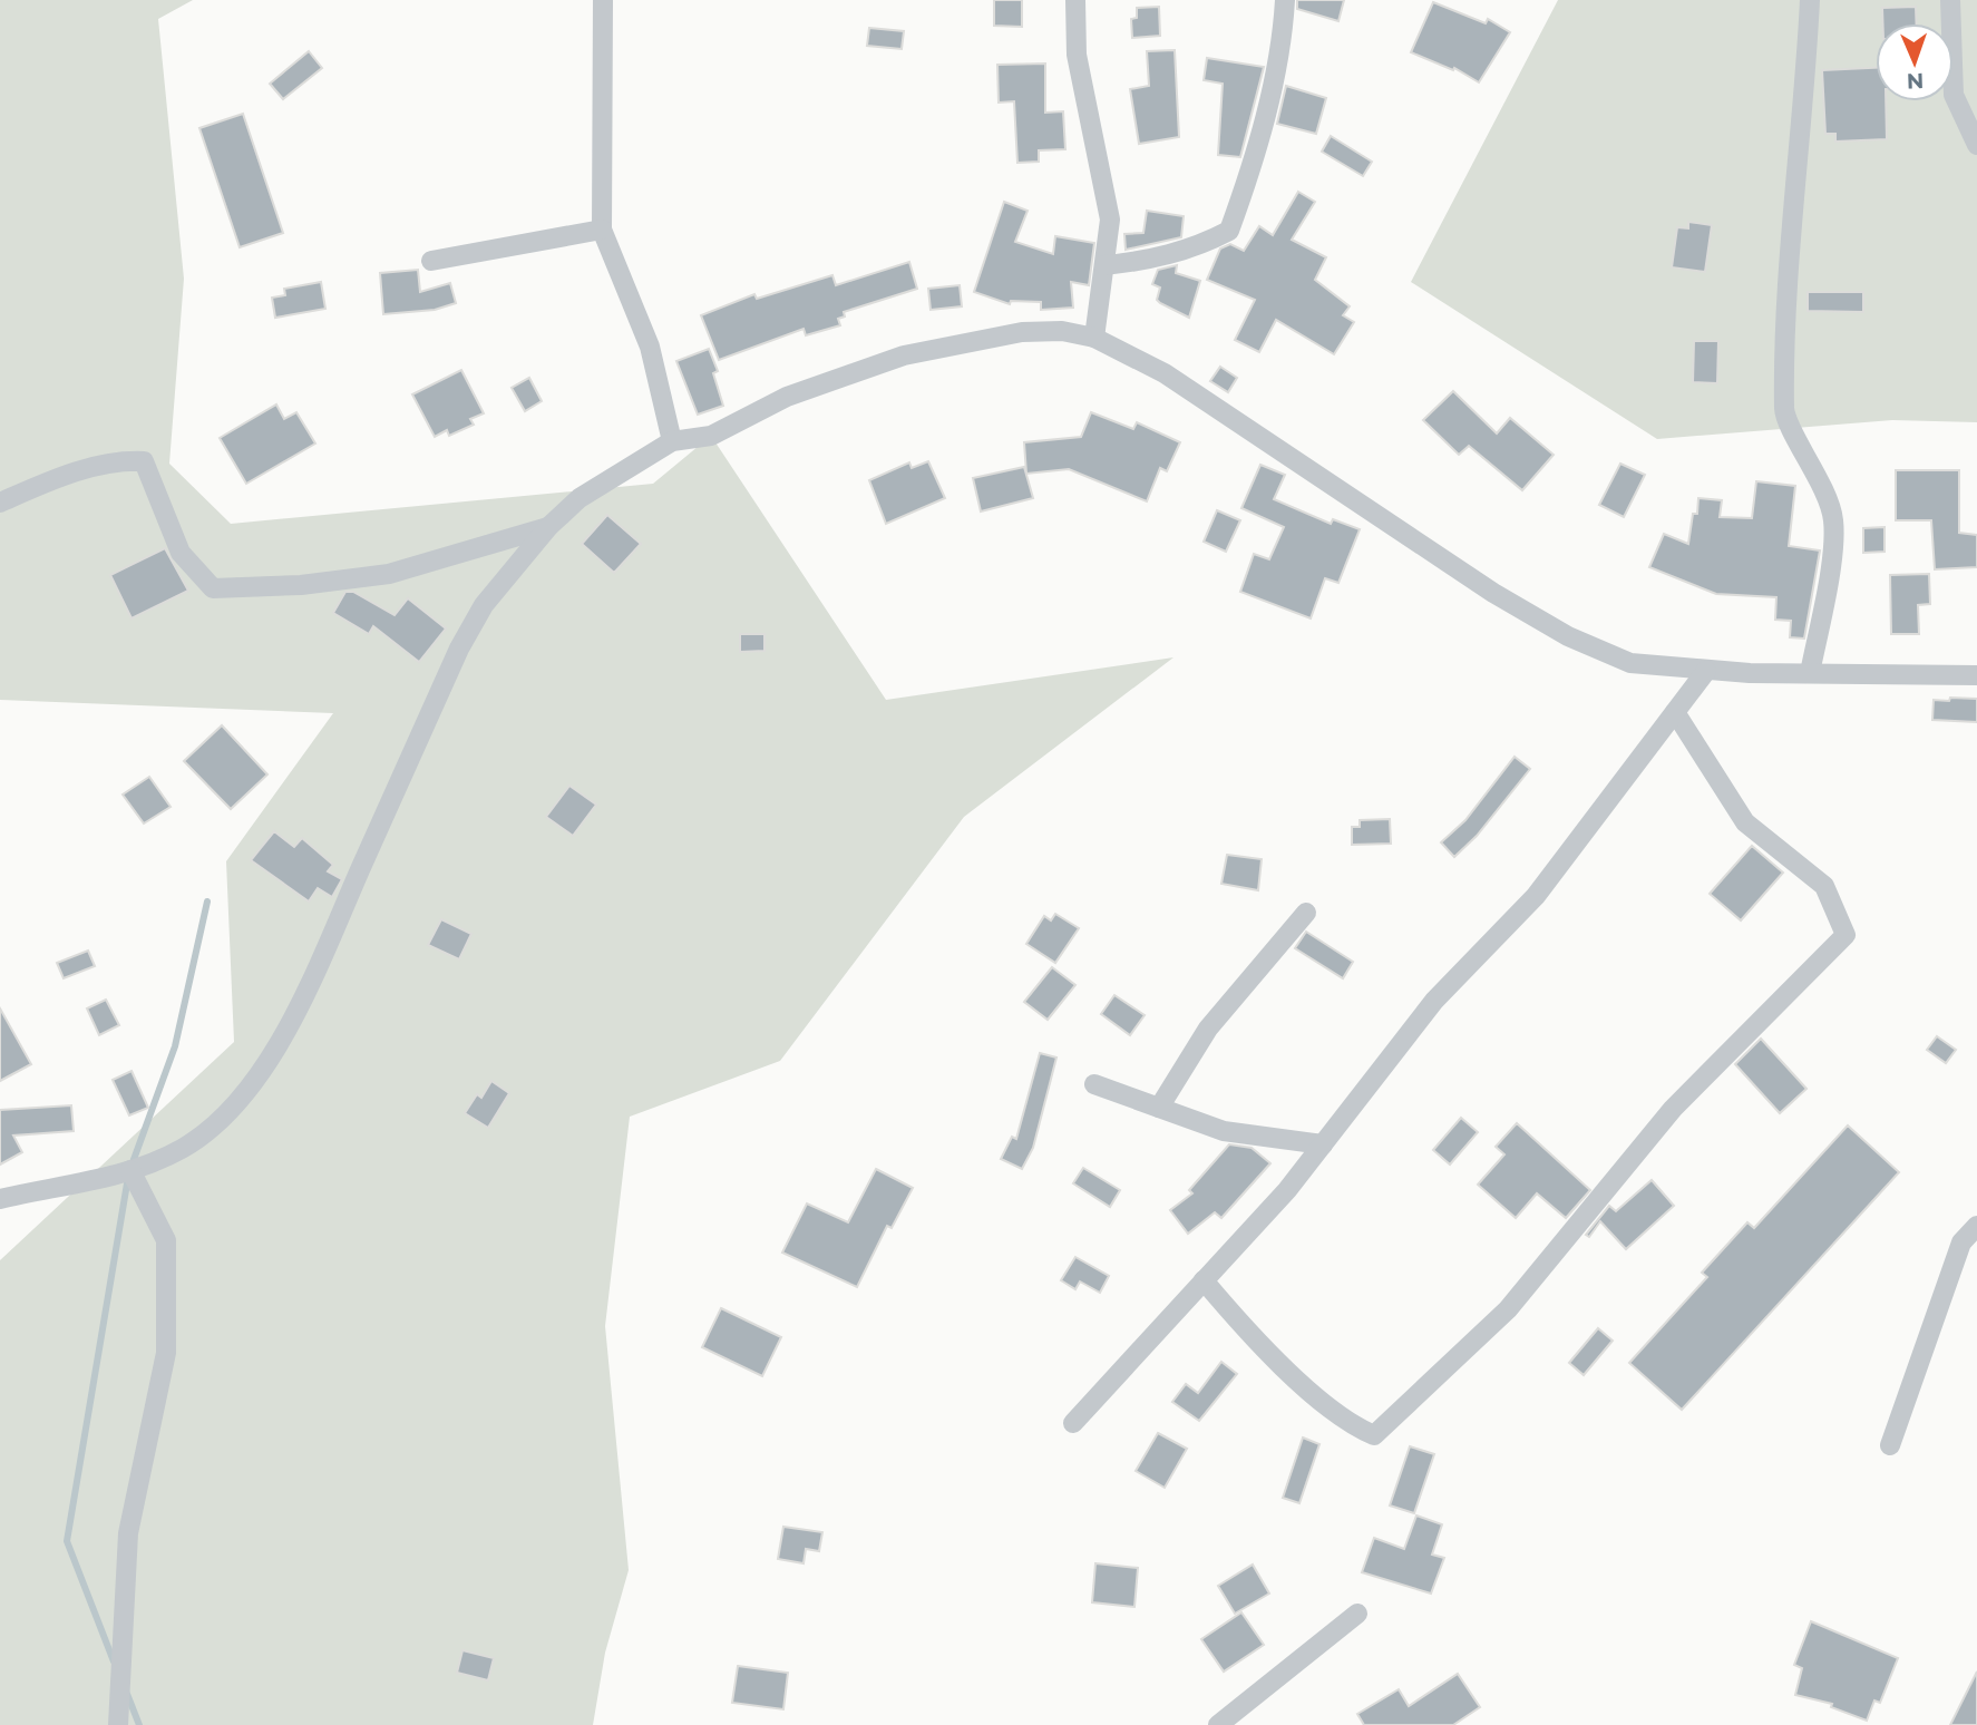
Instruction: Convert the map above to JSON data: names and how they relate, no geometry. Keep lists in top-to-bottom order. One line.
{"north":"bottom"}
